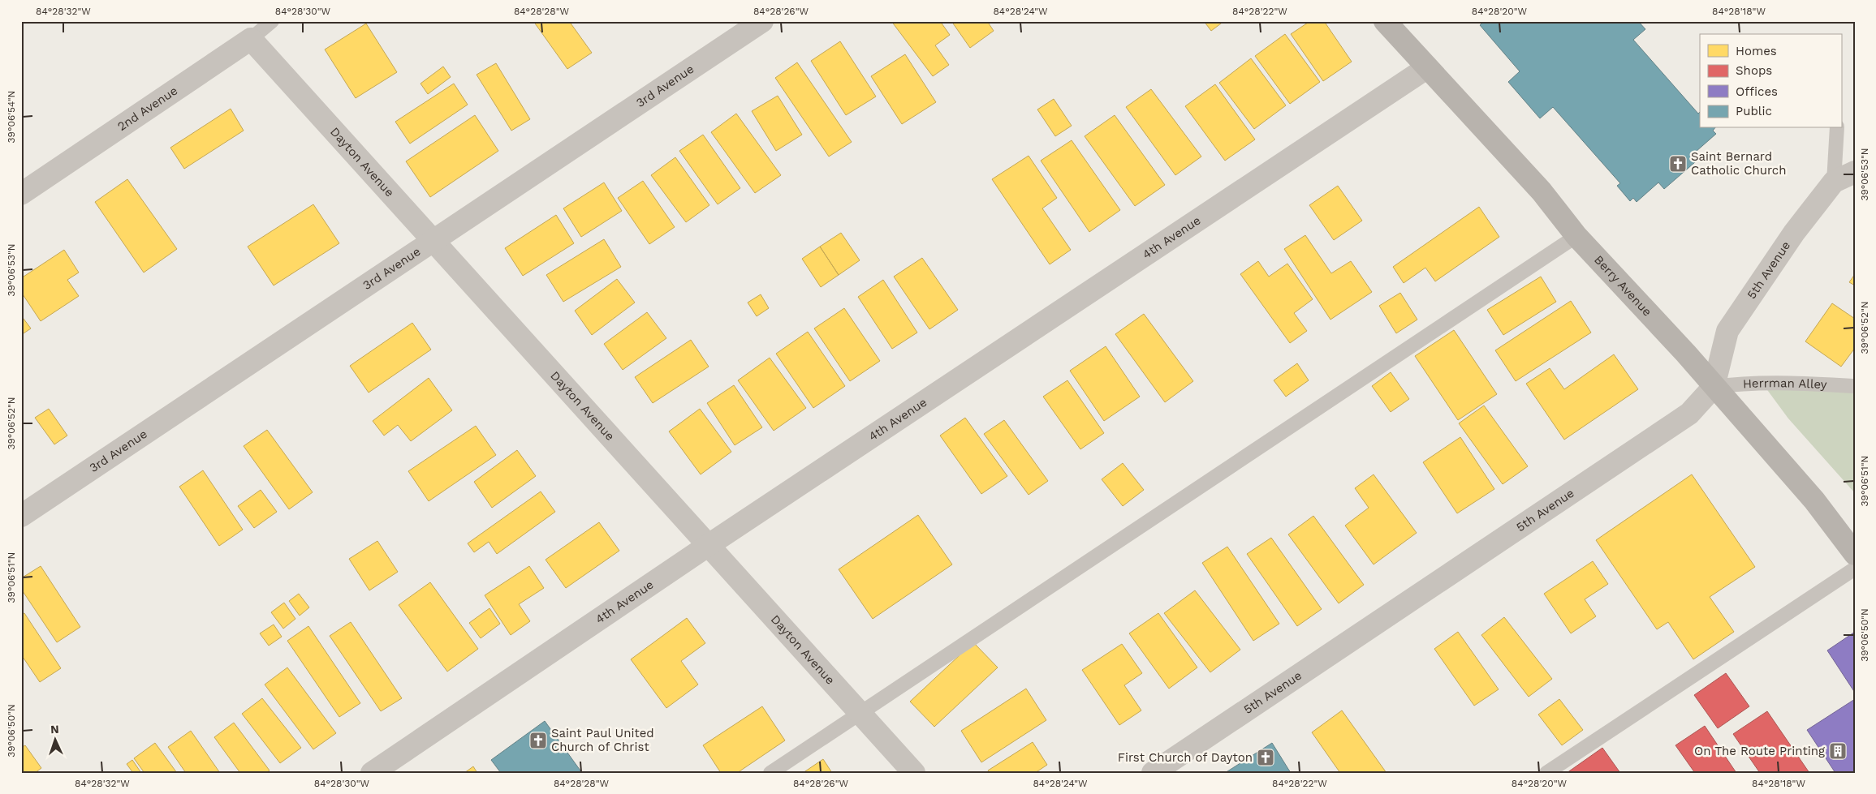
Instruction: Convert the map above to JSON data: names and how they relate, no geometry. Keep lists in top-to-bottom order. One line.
{"streets":{"street":["3rd Avenue","2nd Avenue","Dayton Avenue","4th Avenue","5th Avenue","Berry Avenue"],"lane":["Herrman Alley"]},"crossings":[["3rd Avenue","Dayton Avenue"],["2nd Avenue","Dayton Avenue"],["Dayton Avenue","4th Avenue"],["4th Avenue","Berry Avenue"],["5th Avenue","Berry Avenue"],["5th Avenue","Herrman Alley"],["Berry Avenue","Herrman Alley"]],"places":{"church":["Saint Bernard Catholic Church","Saint Paul United Church of Christ","First Church of Dayton"],"building":["On The Route Printing"]},"legend":["Homes","Shops","Offices","Public"],"north":"top","coordinates":["84°28'32\"W","84°28'30\"W","84°28'28\"W","84°28'26\"W","84°28'24\"W","84°28'22\"W","84°28'20\"W","84°28'18\"W","39°06'54\"N","39°06'53\"N","39°06'52\"N","39°06'51\"N","39°06'50\"N"]}
